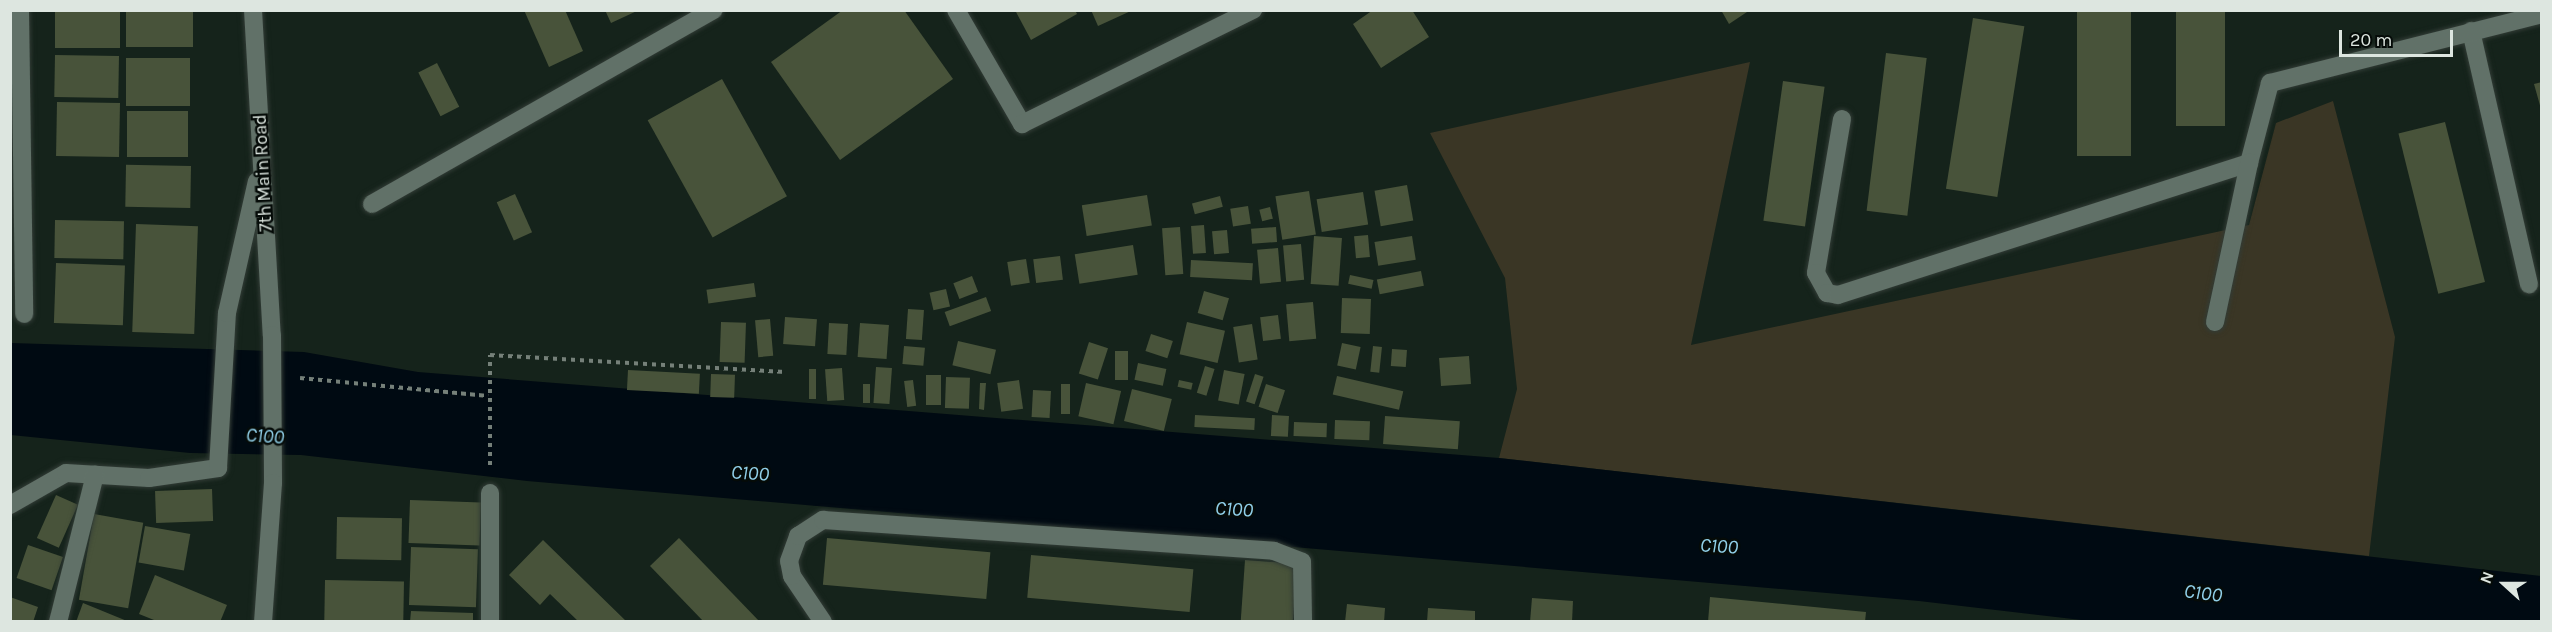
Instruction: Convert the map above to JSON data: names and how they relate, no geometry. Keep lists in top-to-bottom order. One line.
{"streets":{"street":["7th Main Road"]},"water":["C100"],"scale_bar":"20 m","north":"left"}
